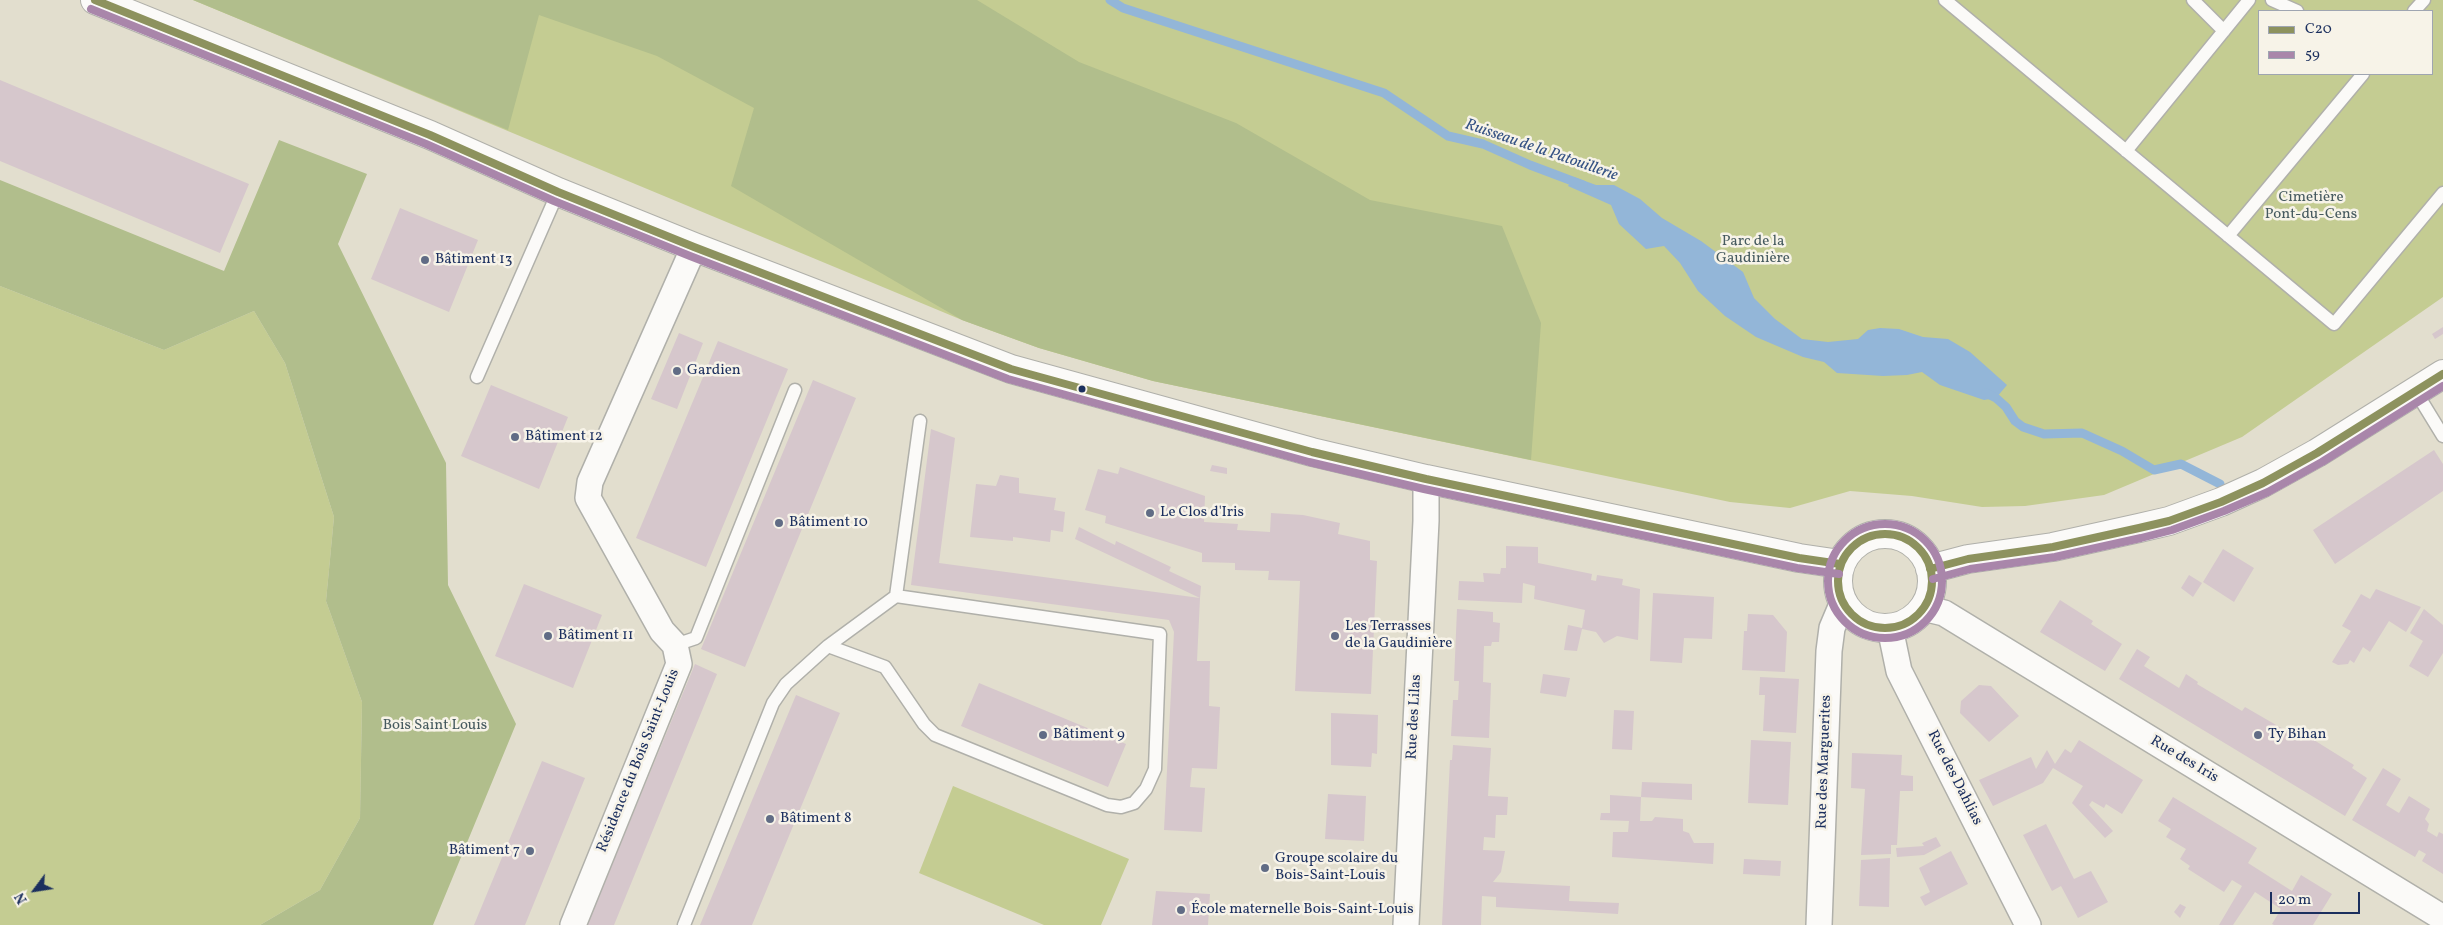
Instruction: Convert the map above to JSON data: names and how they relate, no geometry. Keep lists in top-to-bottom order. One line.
{"streets":{"street":["Rue des Lilas","Rue des Iris","Résidence du Bois Saint-Louis","Rue des Marguerites","Rue des Dahlias"]},"crossings":[["Rue des Iris","Rue des Marguerites"],["Rue des Iris","Rue des Dahlias"],["Rue des Marguerites","Rue des Dahlias"]],"water":["Ruisseau de la Patouillerie"],"parks":["Cimetière Pont-du-Cens","Parc de la Gaudinière","Bois Saint Louis"],"places":["Bâtiment 13","Gardien","Bâtiment 12","Le Clos d'Iris","Bâtiment 10","Bâtiment 11","Les Terrasses de la Gaudinière","Bâtiment 9","Ty Bihan","Bâtiment 8","Bâtiment 7","Groupe scolaire du Bois-Saint-Louis","École maternelle Bois-Saint-Louis"],"lines":["transit line C20","transit line 59"],"legend":["C20","59"],"scale_bar":"20 m","north":"bottom left"}
